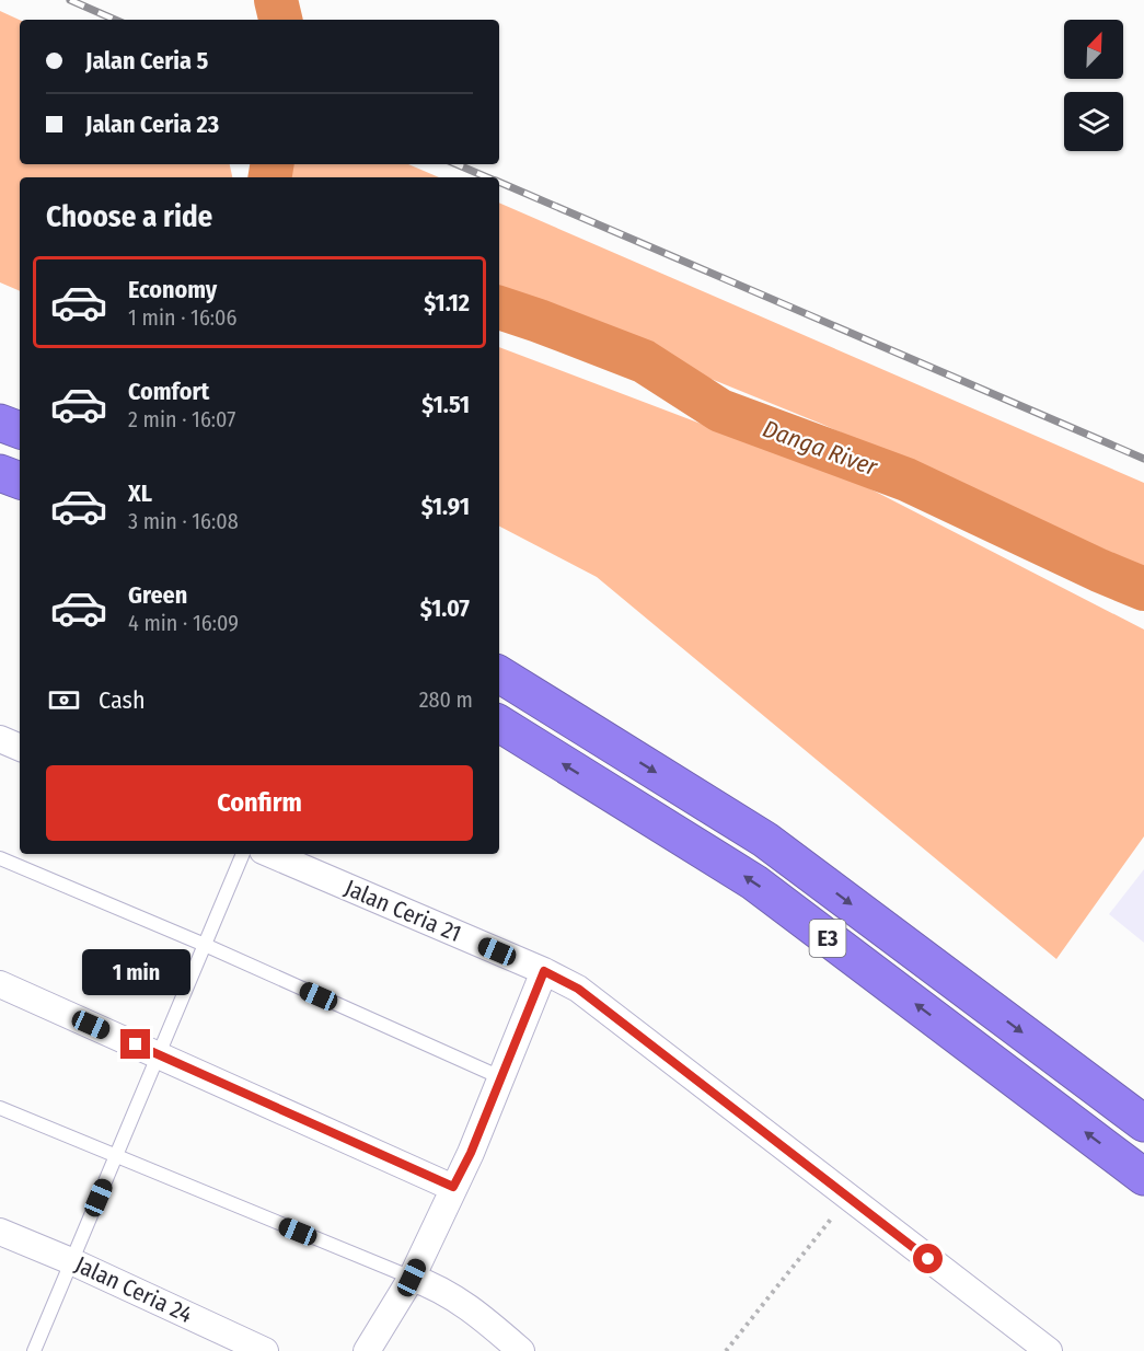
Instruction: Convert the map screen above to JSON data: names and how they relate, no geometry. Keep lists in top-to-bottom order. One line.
{"streets":{"highway":["E3"],"street":["Jalan Ceria 21","Jalan Ceria 24"]},"water":["Danga River"],"north":"top right","page":{"banner":["Jalan Ceria 5","Jalan Ceria 23"],"heading":"Choose a ride","list":[{"name":"Economy","note":"1 min · 16:06","value":"$1.12"},{"name":"Comfort","note":"2 min · 16:07","value":"$1.51"},{"name":"XL","note":"3 min · 16:08","value":"$1.91"},{"name":"Green","note":"4 min · 16:09","value":"$1.07"}],"pay":["Cash","280 m"],"buttons":"Confirm","bubble":"1 min"}}
